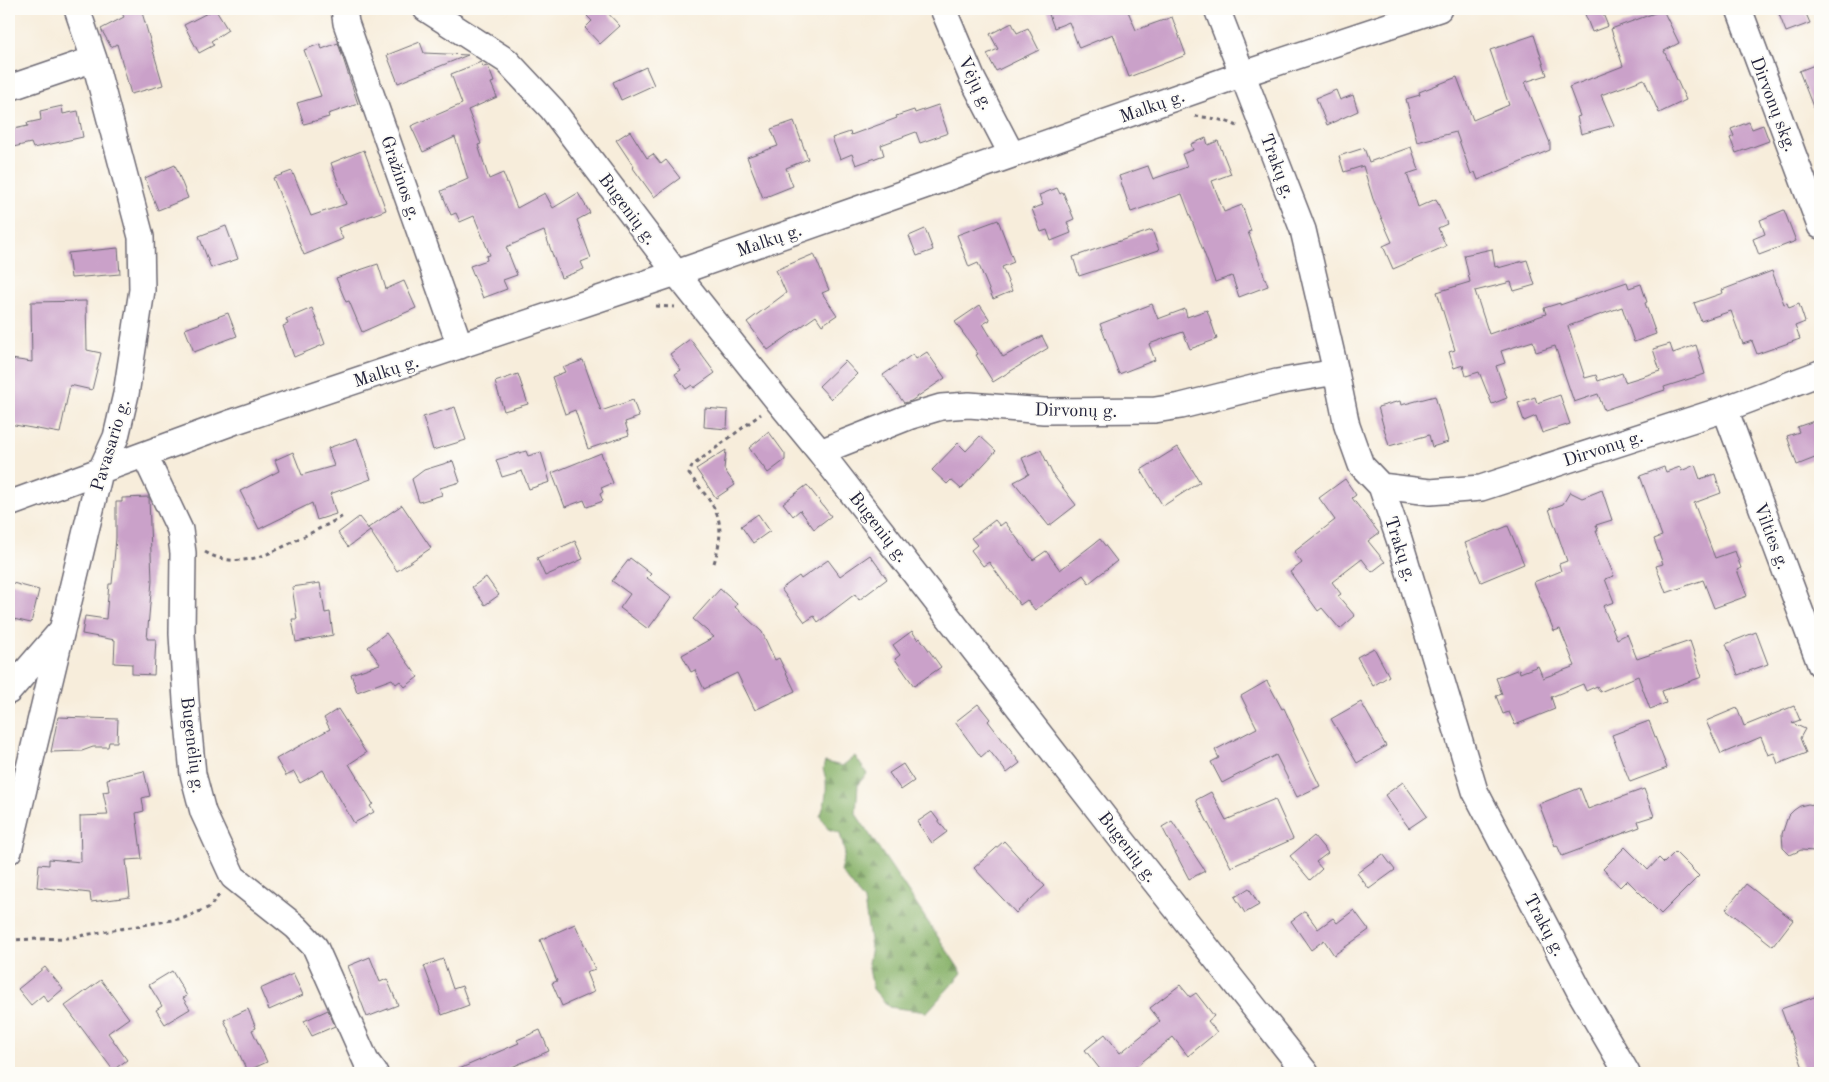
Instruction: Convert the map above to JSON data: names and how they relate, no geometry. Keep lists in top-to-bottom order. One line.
{"streets":{"street":["Vėjų g.","Dirvonų skg.","Malkų g.","Trakų g.","Gražinos g.","Bugenių g.","Dirvonų g.","Pavasario g.","Vilties g.","Bugenėlių g."]},"crossings":[["Vėjų g.","Malkų g."],["Malkų g.","Trakų g."],["Malkų g.","Gražinos g."],["Malkų g.","Bugenių g."],["Malkų g.","Pavasario g."],["Malkų g.","Bugenėlių g."],["Trakų g.","Dirvonų g."],["Bugenių g.","Dirvonų g."],["Dirvonų g.","Vilties g."]]}
